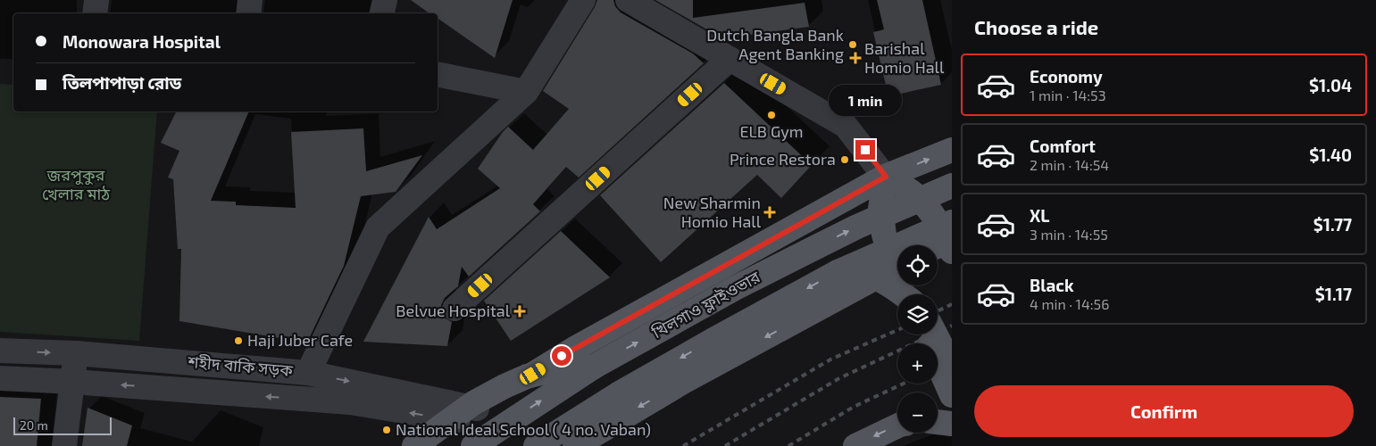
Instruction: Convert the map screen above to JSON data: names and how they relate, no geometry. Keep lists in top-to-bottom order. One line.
{"streets":{"main road":["খিলগাও ফ্লাইওভার"],"street":["শহীদ বাকি সড়ক"]},"parks":["জরপুকুর খেলার মাঠ"],"places":{"other":["Dutch Bangla Bank Agent Banking","ELB Gym","Prince Restora","Haji Juber Cafe","National Ideal School ( 4 no. Vaban)"],"health":["Barishal Homio Hall","New Sharmin Homio Hall","Belvue Hospital"]},"scale_bar":"20 m","page":{"heading":"Choose a ride","banner":["Monowara Hospital","তিলপাপাড়া রোড"],"list":[{"name":"Economy","note":"1 min · 14:53","value":"$1.04"},{"name":"Comfort","note":"2 min · 14:54","value":"$1.40"},{"name":"XL","note":"3 min · 14:55","value":"$1.77"},{"name":"Black","note":"4 min · 14:56","value":"$1.17"}],"bubble":"1 min","map_buttons":["+","−"],"buttons":"Confirm","scale":"20 m"}}
